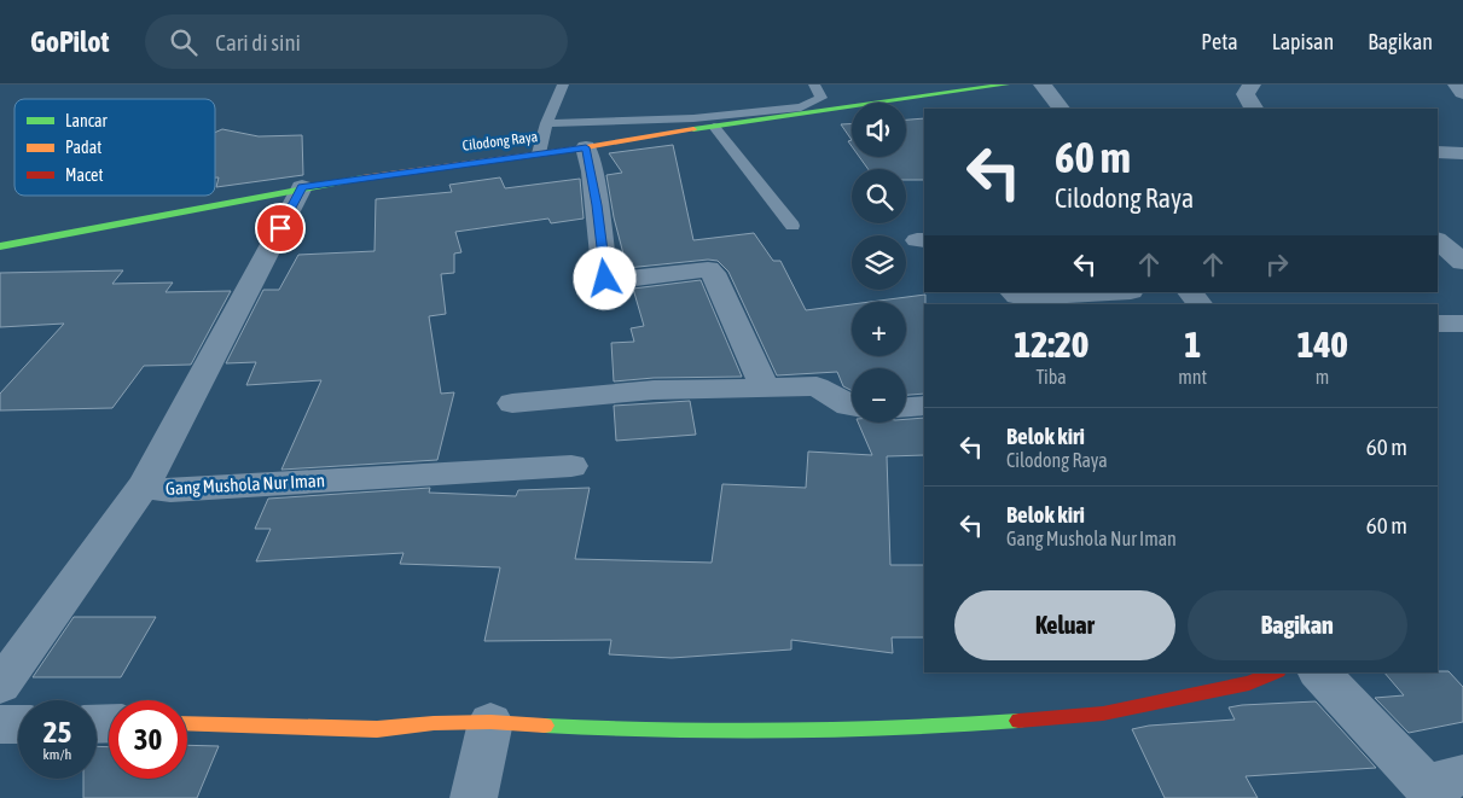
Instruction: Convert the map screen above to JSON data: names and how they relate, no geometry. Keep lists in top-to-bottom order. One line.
{"streets":{"street":["Cilodong Raya","Gang Mushola Nur Iman"]},"crossings":[["Cilodong Raya","Gang Mushola Nur Iman"]],"legend":["Lancar","Padat","Macet"],"page":{"header":"GoPilot","search":"Cari di sini","nav":["Peta","Lapisan","Bagikan"],"map_buttons":["+","−"],"turn":["60 m","Cilodong Raya"],"eta":["12:20","Tiba","1","mnt","140","m"],"list":[{"name":"Belok kiri","note":"Cilodong Raya","value":"60 m"},{"name":"Belok kiri","note":"Gang Mushola Nur Iman","value":"60 m"}],"buttons":["Keluar","Bagikan"],"speed":"25 km/h","limit":"30"}}
